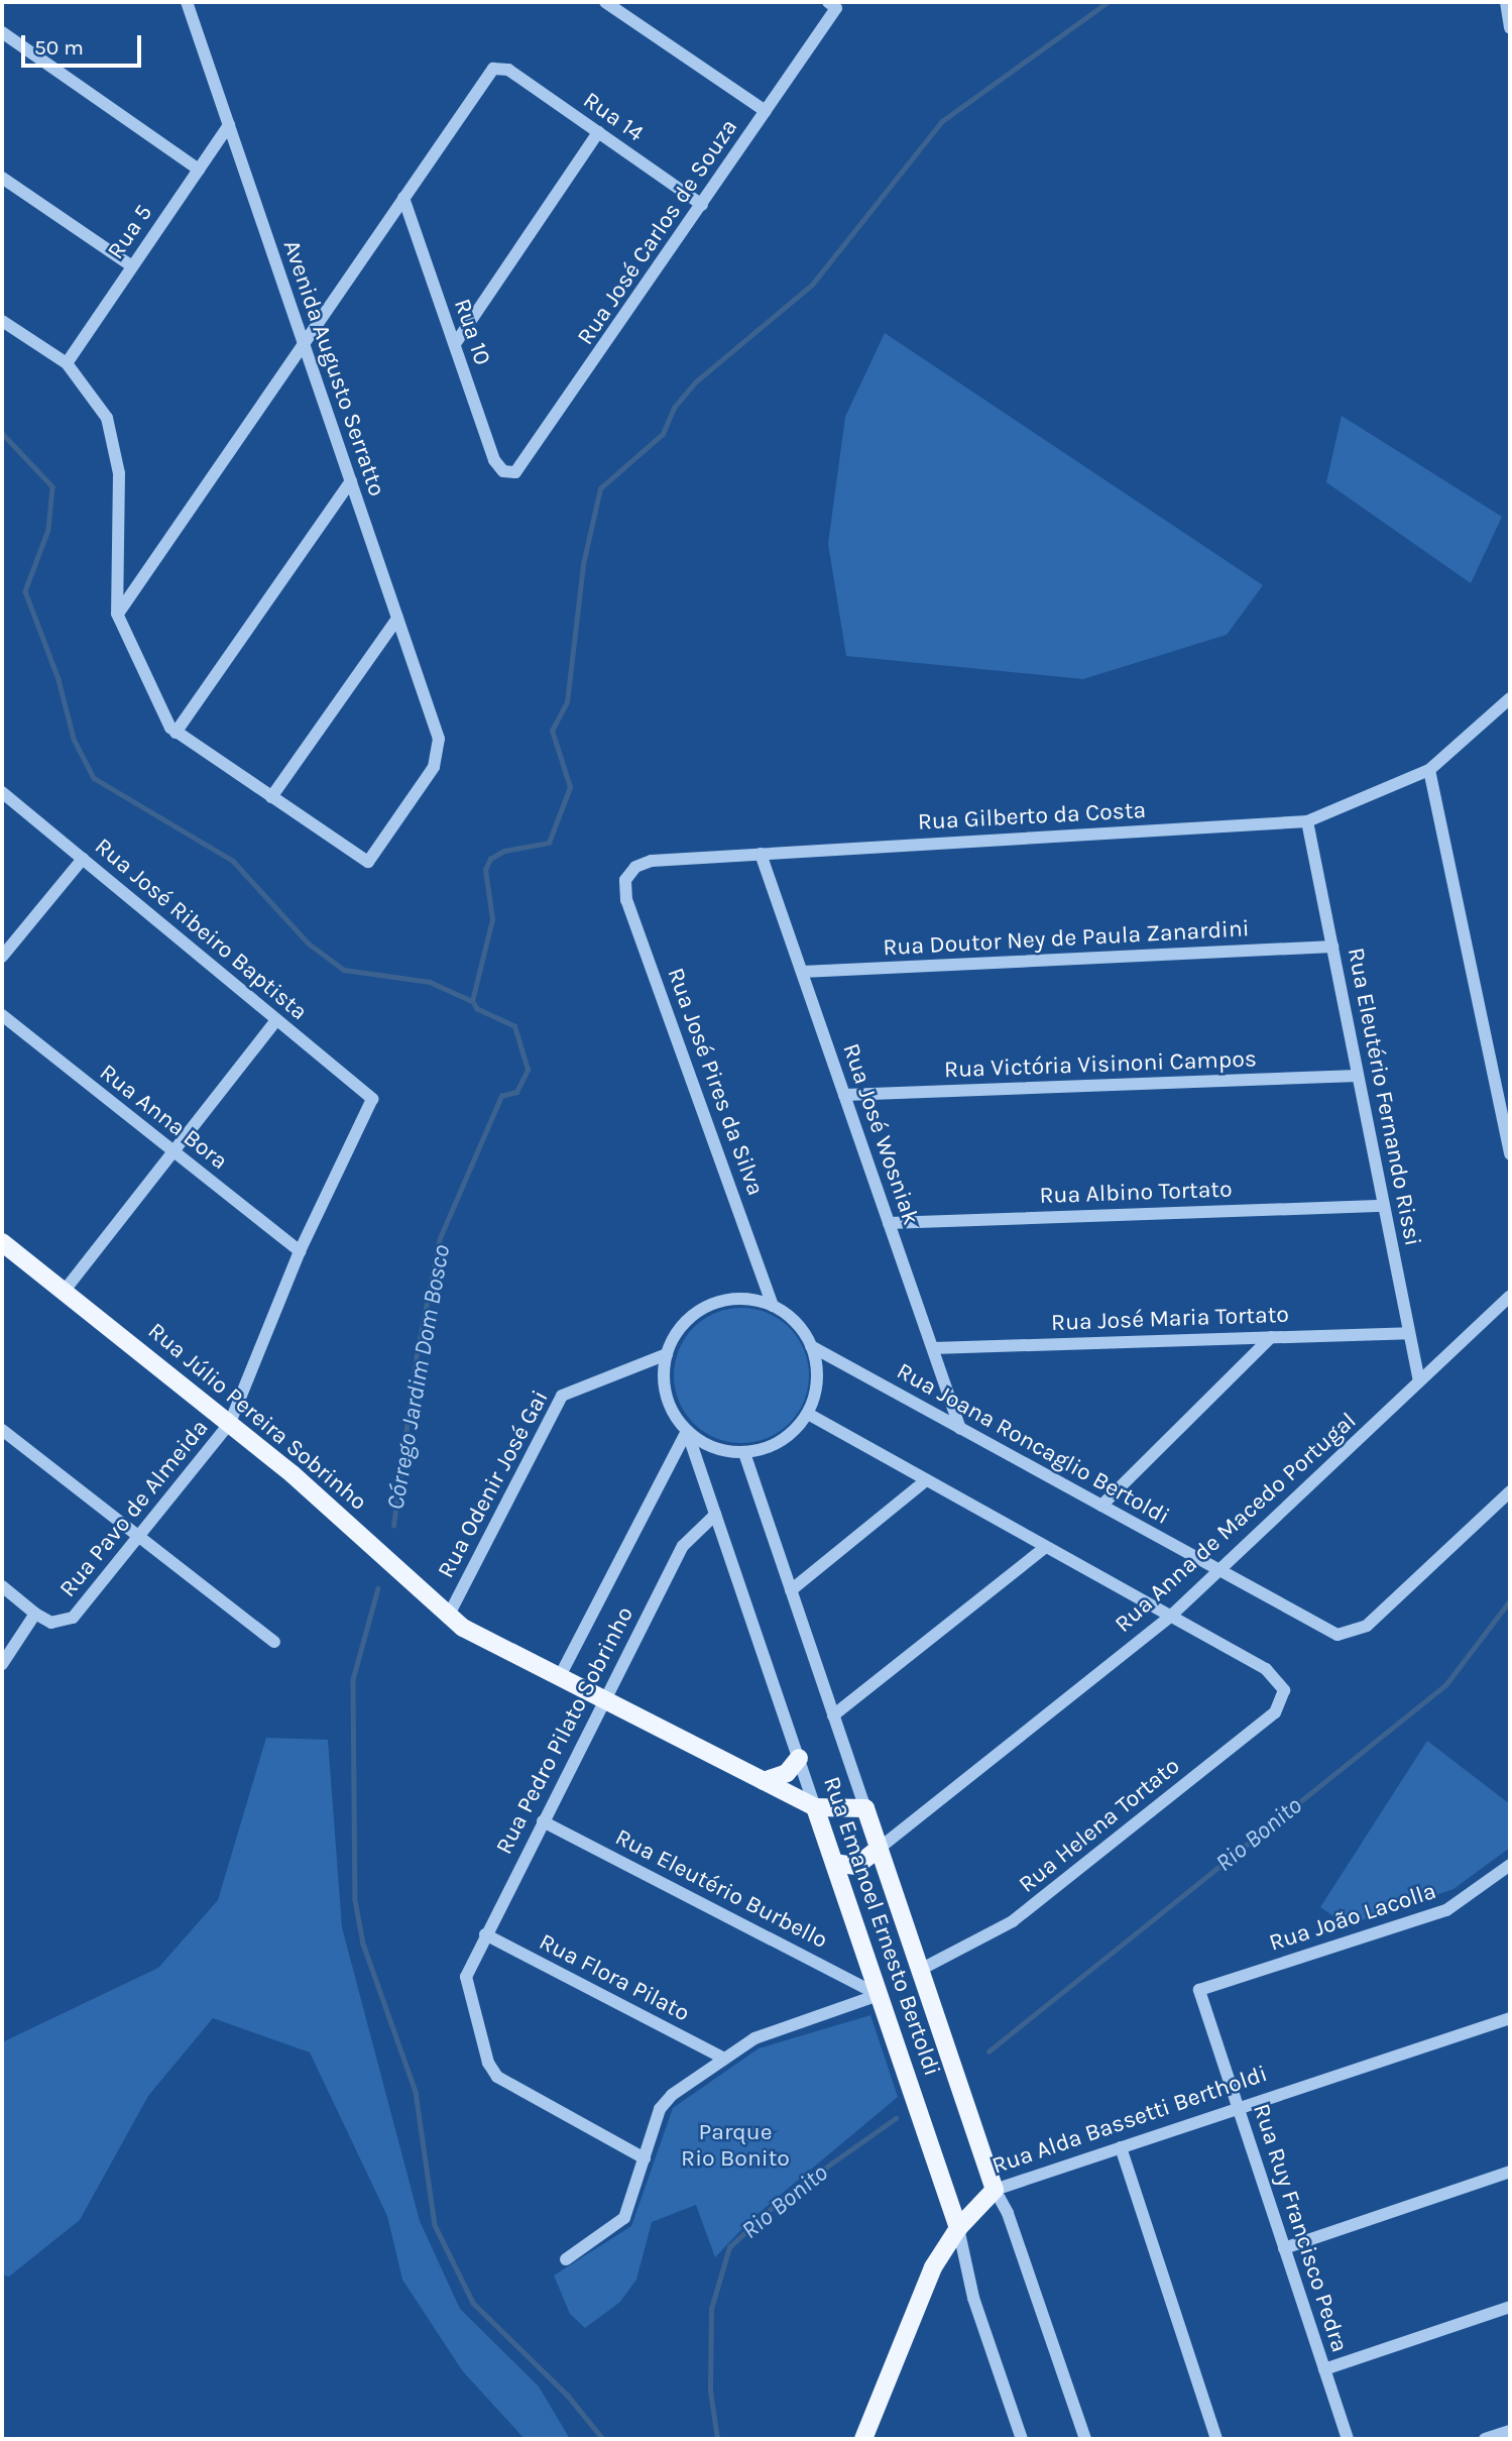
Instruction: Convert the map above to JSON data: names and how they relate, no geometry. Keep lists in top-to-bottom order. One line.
{"streets":{"main road":["Rua Júlio Pereira Sobrinho","Rua Emanoel Ernesto Bertoldi","Rua Alda Bassetti Bertholdi"],"street":["Rua 14","Rua 5","Rua José Carlos de Souza","Rua 10","Avenida Augusto Serratto","Rua Gilberto da Costa","Rua José Ribeiro Baptista","Rua Doutor Ney de Paula Zanardini","Rua Victória Visinoni Campos","Rua José Pires da Silva","Rua Eleutério Fernando Rissi","Rua Anna Bora","Rua José Wosniak","Rua Albino Tortato","Rua José Maria Tortato","Rua Joana Roncaglio Bertoldi","Rua Odenir José Gai","Rua Pavo de Almeida","Rua Anna de Macedo Portugal","Rua Pedro Pilato Sobrinho","Rua Helena Tortato","Rua Eleutério Burbello","Rua João Lacolla","Rua Flora Pilato","Rua Ruy Francisco Pedra"]},"crossings":[["Rua 14","Rua José Carlos de Souza"],["Rua 14","Rua 10"],["Rua 5","Avenida Augusto Serratto"],["Rua José Carlos de Souza","Rua 10"],["Rua Gilberto da Costa","Rua José Pires da Silva"],["Rua Gilberto da Costa","Rua Eleutério Fernando Rissi"],["Rua Gilberto da Costa","Rua José Wosniak"],["Rua José Ribeiro Baptista","Rua Pavo de Almeida"],["Rua Doutor Ney de Paula Zanardini","Rua Eleutério Fernando Rissi"],["Rua Doutor Ney de Paula Zanardini","Rua José Wosniak"],["Rua Victória Visinoni Campos","Rua Eleutério Fernando Rissi"],["Rua Victória Visinoni Campos","Rua José Wosniak"],["Rua José Pires da Silva","Rua Joana Roncaglio Bertoldi"],["Rua José Pires da Silva","Rua Odenir José Gai"],["Rua José Pires da Silva","Rua Pedro Pilato Sobrinho"],["Rua José Pires da Silva","Rua Emanoel Ernesto Bertoldi"],["Rua Eleutério Fernando Rissi","Rua Albino Tortato"],["Rua Eleutério Fernando Rissi","Rua José Maria Tortato"],["Rua Eleutério Fernando Rissi","Rua Anna de Macedo Portugal"],["Rua Anna Bora","Rua Pavo de Almeida"],["Rua José Wosniak","Rua Albino Tortato"],["Rua José Wosniak","Rua José Maria Tortato"],["Rua José Wosniak","Rua Joana Roncaglio Bertoldi"],["Rua Júlio Pereira Sobrinho","Rua Odenir José Gai"],["Rua Júlio Pereira Sobrinho","Rua Pavo de Almeida"],["Rua Júlio Pereira Sobrinho","Rua Pedro Pilato Sobrinho"],["Rua Júlio Pereira Sobrinho","Rua Emanoel Ernesto Bertoldi"],["Rua Joana Roncaglio Bertoldi","Rua Odenir José Gai"],["Rua Joana Roncaglio Bertoldi","Rua Anna de Macedo Portugal"],["Rua Joana Roncaglio Bertoldi","Rua Pedro Pilato Sobrinho"],["Rua Joana Roncaglio Bertoldi","Rua Emanoel Ernesto Bertoldi"],["Rua Odenir José Gai","Rua Pedro Pilato Sobrinho"],["Rua Odenir José Gai","Rua Emanoel Ernesto Bertoldi"],["Rua Anna de Macedo Portugal","Rua Helena Tortato"],["Rua Anna de Macedo Portugal","Rua Emanoel Ernesto Bertoldi"],["Rua Pedro Pilato Sobrinho","Rua Eleutério Burbello"],["Rua Pedro Pilato Sobrinho","Rua Emanoel Ernesto Bertoldi"],["Rua Pedro Pilato Sobrinho","Rua Flora Pilato"],["Rua Helena Tortato","Rua Emanoel Ernesto Bertoldi"],["Rua Eleutério Burbello","Rua Emanoel Ernesto Bertoldi"],["Rua João Lacolla","Rua Ruy Francisco Pedra"],["Rua Emanoel Ernesto Bertoldi","Rua Alda Bassetti Bertholdi"],["Rua Alda Bassetti Bertholdi","Rua Ruy Francisco Pedra"]],"water":["Córrego Jardim Dom Bosco","Rio Bonito"],"parks":["Parque Rio Bonito"],"scale_bar":"50 m"}
